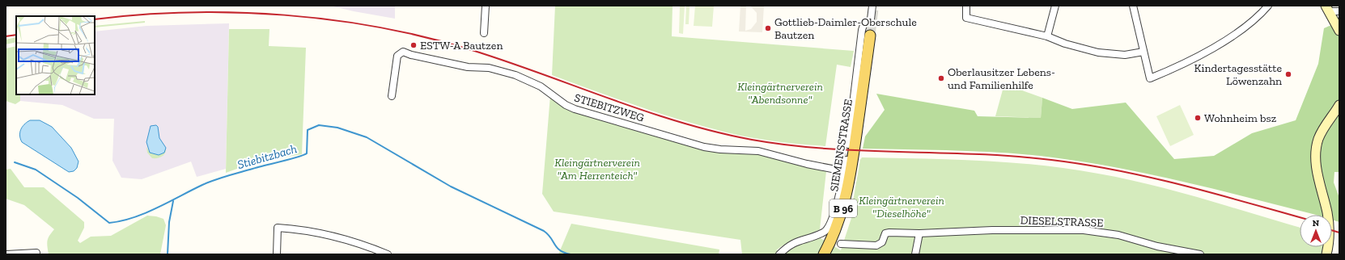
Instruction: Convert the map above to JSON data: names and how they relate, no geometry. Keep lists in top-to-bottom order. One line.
{"streets":{"main road":["SIEMENSSTRASSE","B 96"],"street":["STIEBITZWEG","DIESELSTRASSE"]},"water":["Stiebitzbach"],"parks":["Kleingärtnerverein \"Abendsonne\"","Kleingärtnerverein \"Am Herrenteich\"","Kleingärtnerverein \"Dieselhöhe\""],"places":["Gottlieb-Daimler-Oberschule Bautzen","ESTW-A Bautzen","Kindertagesstätte Löwenzahn","Oberlausitzer Lebens- und Familienhilfe","Wohnheim bsz"],"north":"top"}
